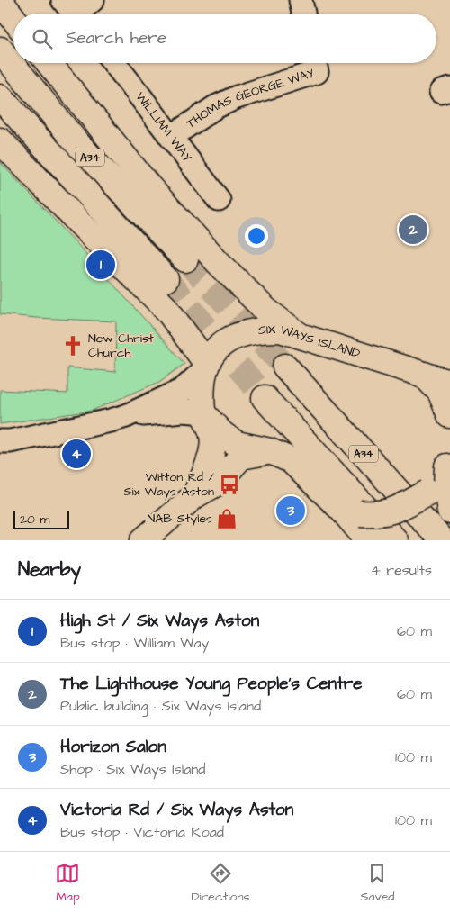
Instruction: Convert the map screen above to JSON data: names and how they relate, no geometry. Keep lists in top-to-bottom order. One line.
{"streets":{"main road":["A34","SIX WAYS ISLAND"],"street":["THOMAS GEORGE WAY","WILLIAM WAY"]},"crossings":[["THOMAS GEORGE WAY","WILLIAM WAY"]],"places":{"church":["New Christ Church"],"bus stop":["Witton Rd / Six Ways Aston"],"shop":["NAB Styles"]},"scale_bar":"20 m","page":{"search":"Search here","pins":["2","1","4","3"],"scale":"20 m","heading":["Nearby","4 results"],"list":[{"mark":"1","name":"High St / Six Ways Aston","note":"Bus stop · William Way","value":"60 m"},{"mark":"2","name":"The Lighthouse Young People's Centre","note":"Public building · Six Ways Island","value":"60 m"},{"mark":"3","name":"Horizon Salon","note":"Shop · Six Ways Island","value":"100 m"},{"mark":"4","name":"Victoria Rd / Six Ways Aston","note":"Bus stop · Victoria Road","value":"100 m"}],"nav":["Map","Directions","Saved"]}}
